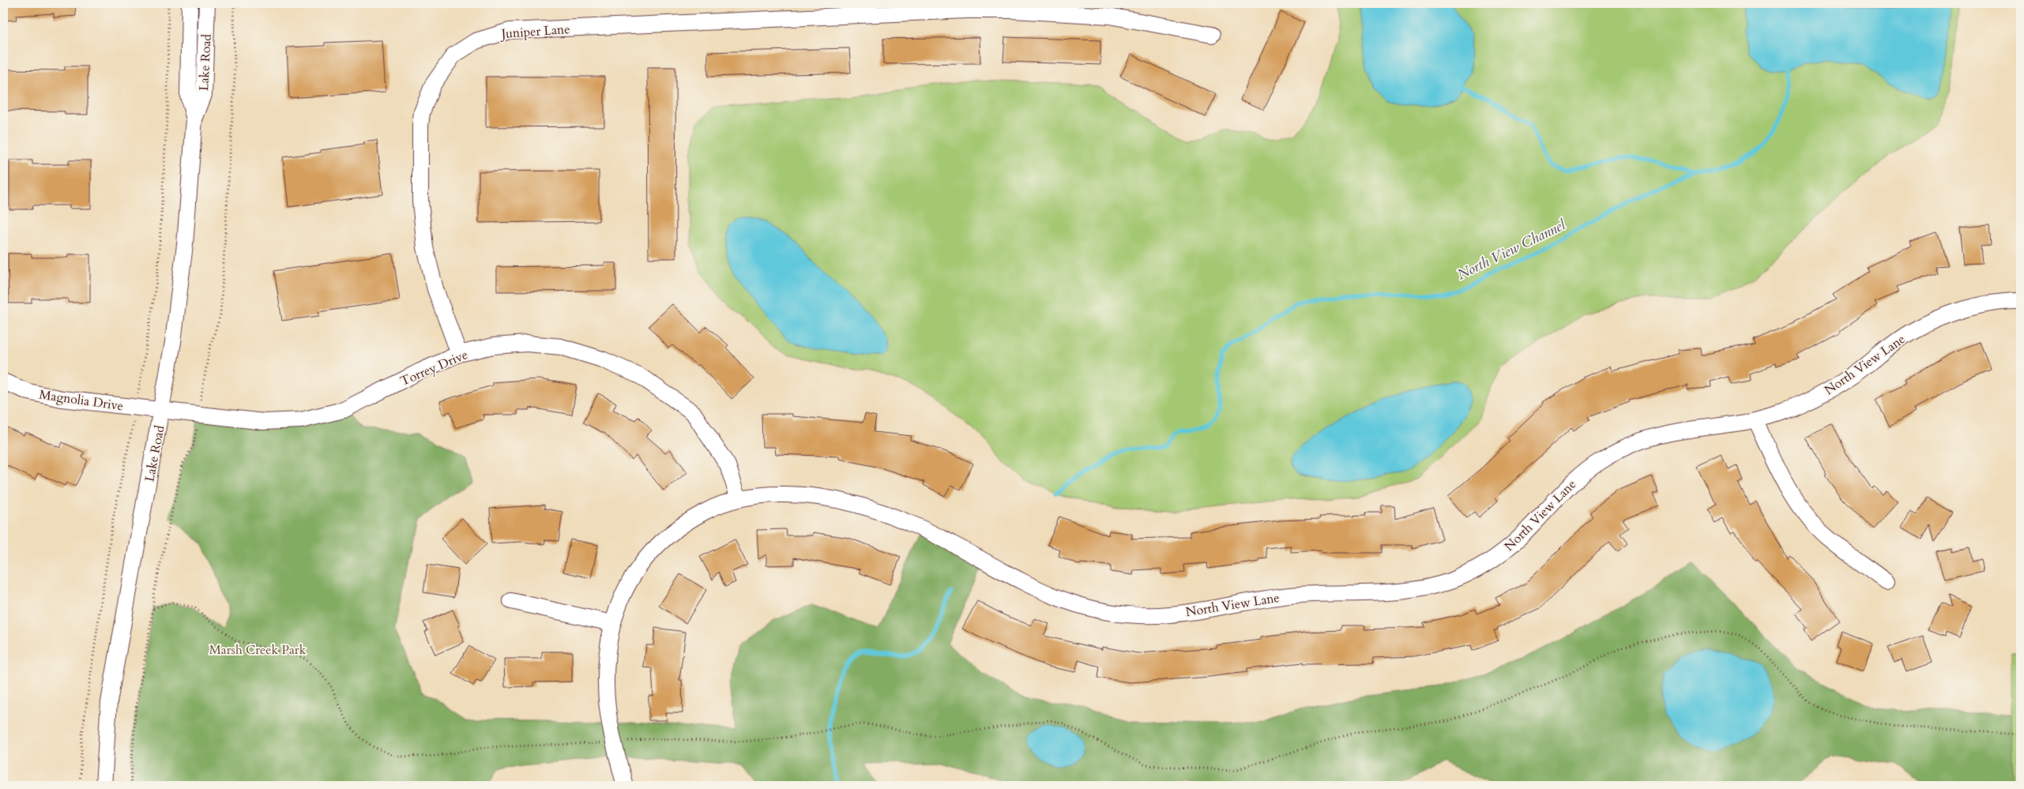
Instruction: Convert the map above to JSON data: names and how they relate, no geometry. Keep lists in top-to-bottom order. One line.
{"streets":{"street":["Juniper Lane","Lake Road","North View Lane","Torrey Drive","Magnolia Drive"]},"crossings":[["Juniper Lane","Torrey Drive"],["Lake Road","Torrey Drive"],["Lake Road","Magnolia Drive"],["North View Lane","Torrey Drive"],["Torrey Drive","Magnolia Drive"]],"water":["North View Channel"],"parks":["Marsh Creek Park"]}
